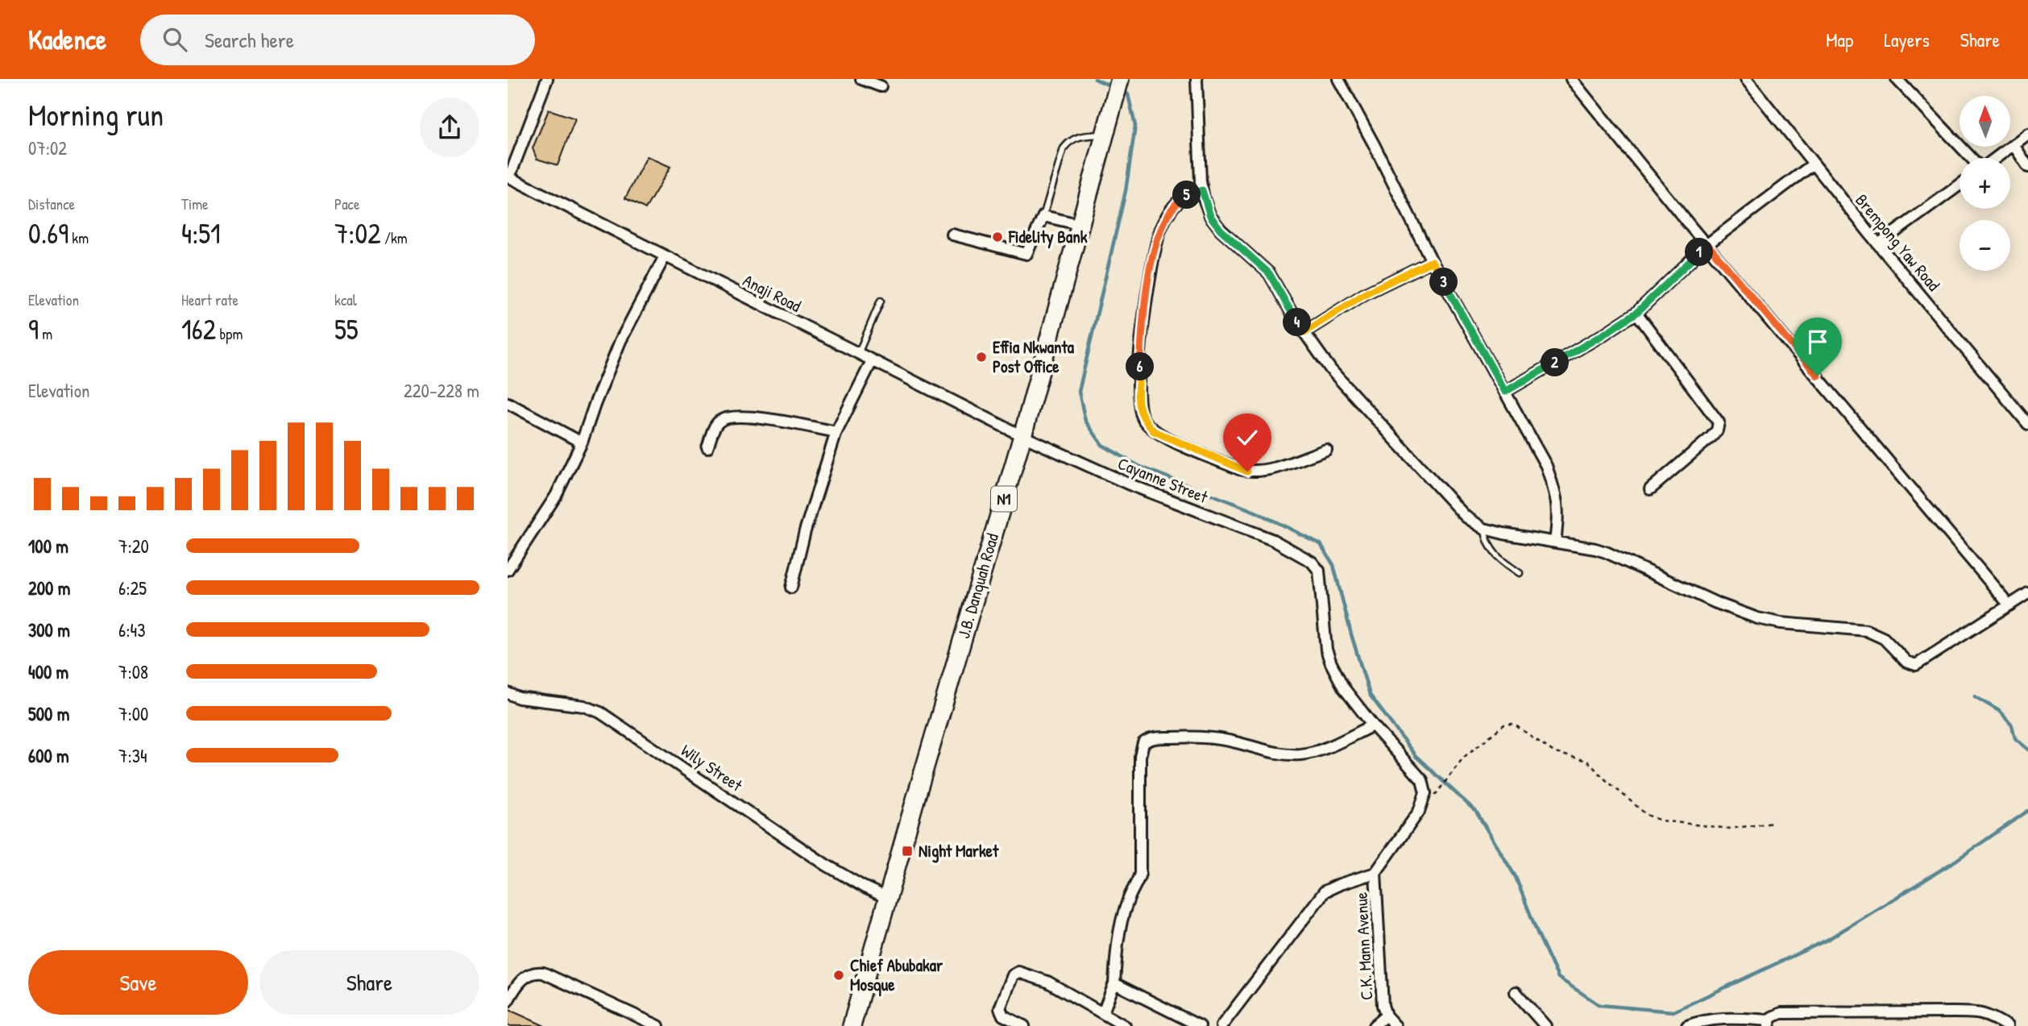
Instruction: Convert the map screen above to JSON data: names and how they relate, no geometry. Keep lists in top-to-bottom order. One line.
{"streets":{"highway":["N1","J.B. Danquah Road"],"street":["Brempong Yaw Road","Anaji Road","Cayanne Street","Wily Street","C.K. Mann Avenue"]},"crossings":[["Anaji Road","Cayanne Street"],["Anaji Road","J.B. Danquah Road"],["Cayanne Street","J.B. Danquah Road"],["Cayanne Street","C.K. Mann Avenue"],["J.B. Danquah Road","Wily Street"]],"places":{"other":["Fidelity Bank","Effia Nkwanta Post Office","Chief Abubakar Mosque"],"transit":["Night Market"]},"north":"top","page":{"header":"Kadence","search":"Search here","nav":["Map","Layers","Share"],"heading":["Morning run","07:02"],"map_buttons":["+","−"],"stats":[["Distance","0.69 km"],["Time","4:51"],["Pace","7:02 /km"],["Elevation","9 m"],["Heart rate","162 bpm"],["kcal","55"]],"pins":["5","1","3","4","2","6"],"chart":["Elevation","220–228 m"],"list":[{"name":"100 m","note":"7:20"},{"name":"200 m","note":"6:25"},{"name":"300 m","note":"6:43"},{"name":"400 m","note":"7:08"},{"name":"500 m","note":"7:00"},{"name":"600 m","note":"7:34"}],"buttons":["Save","Share"]}}
